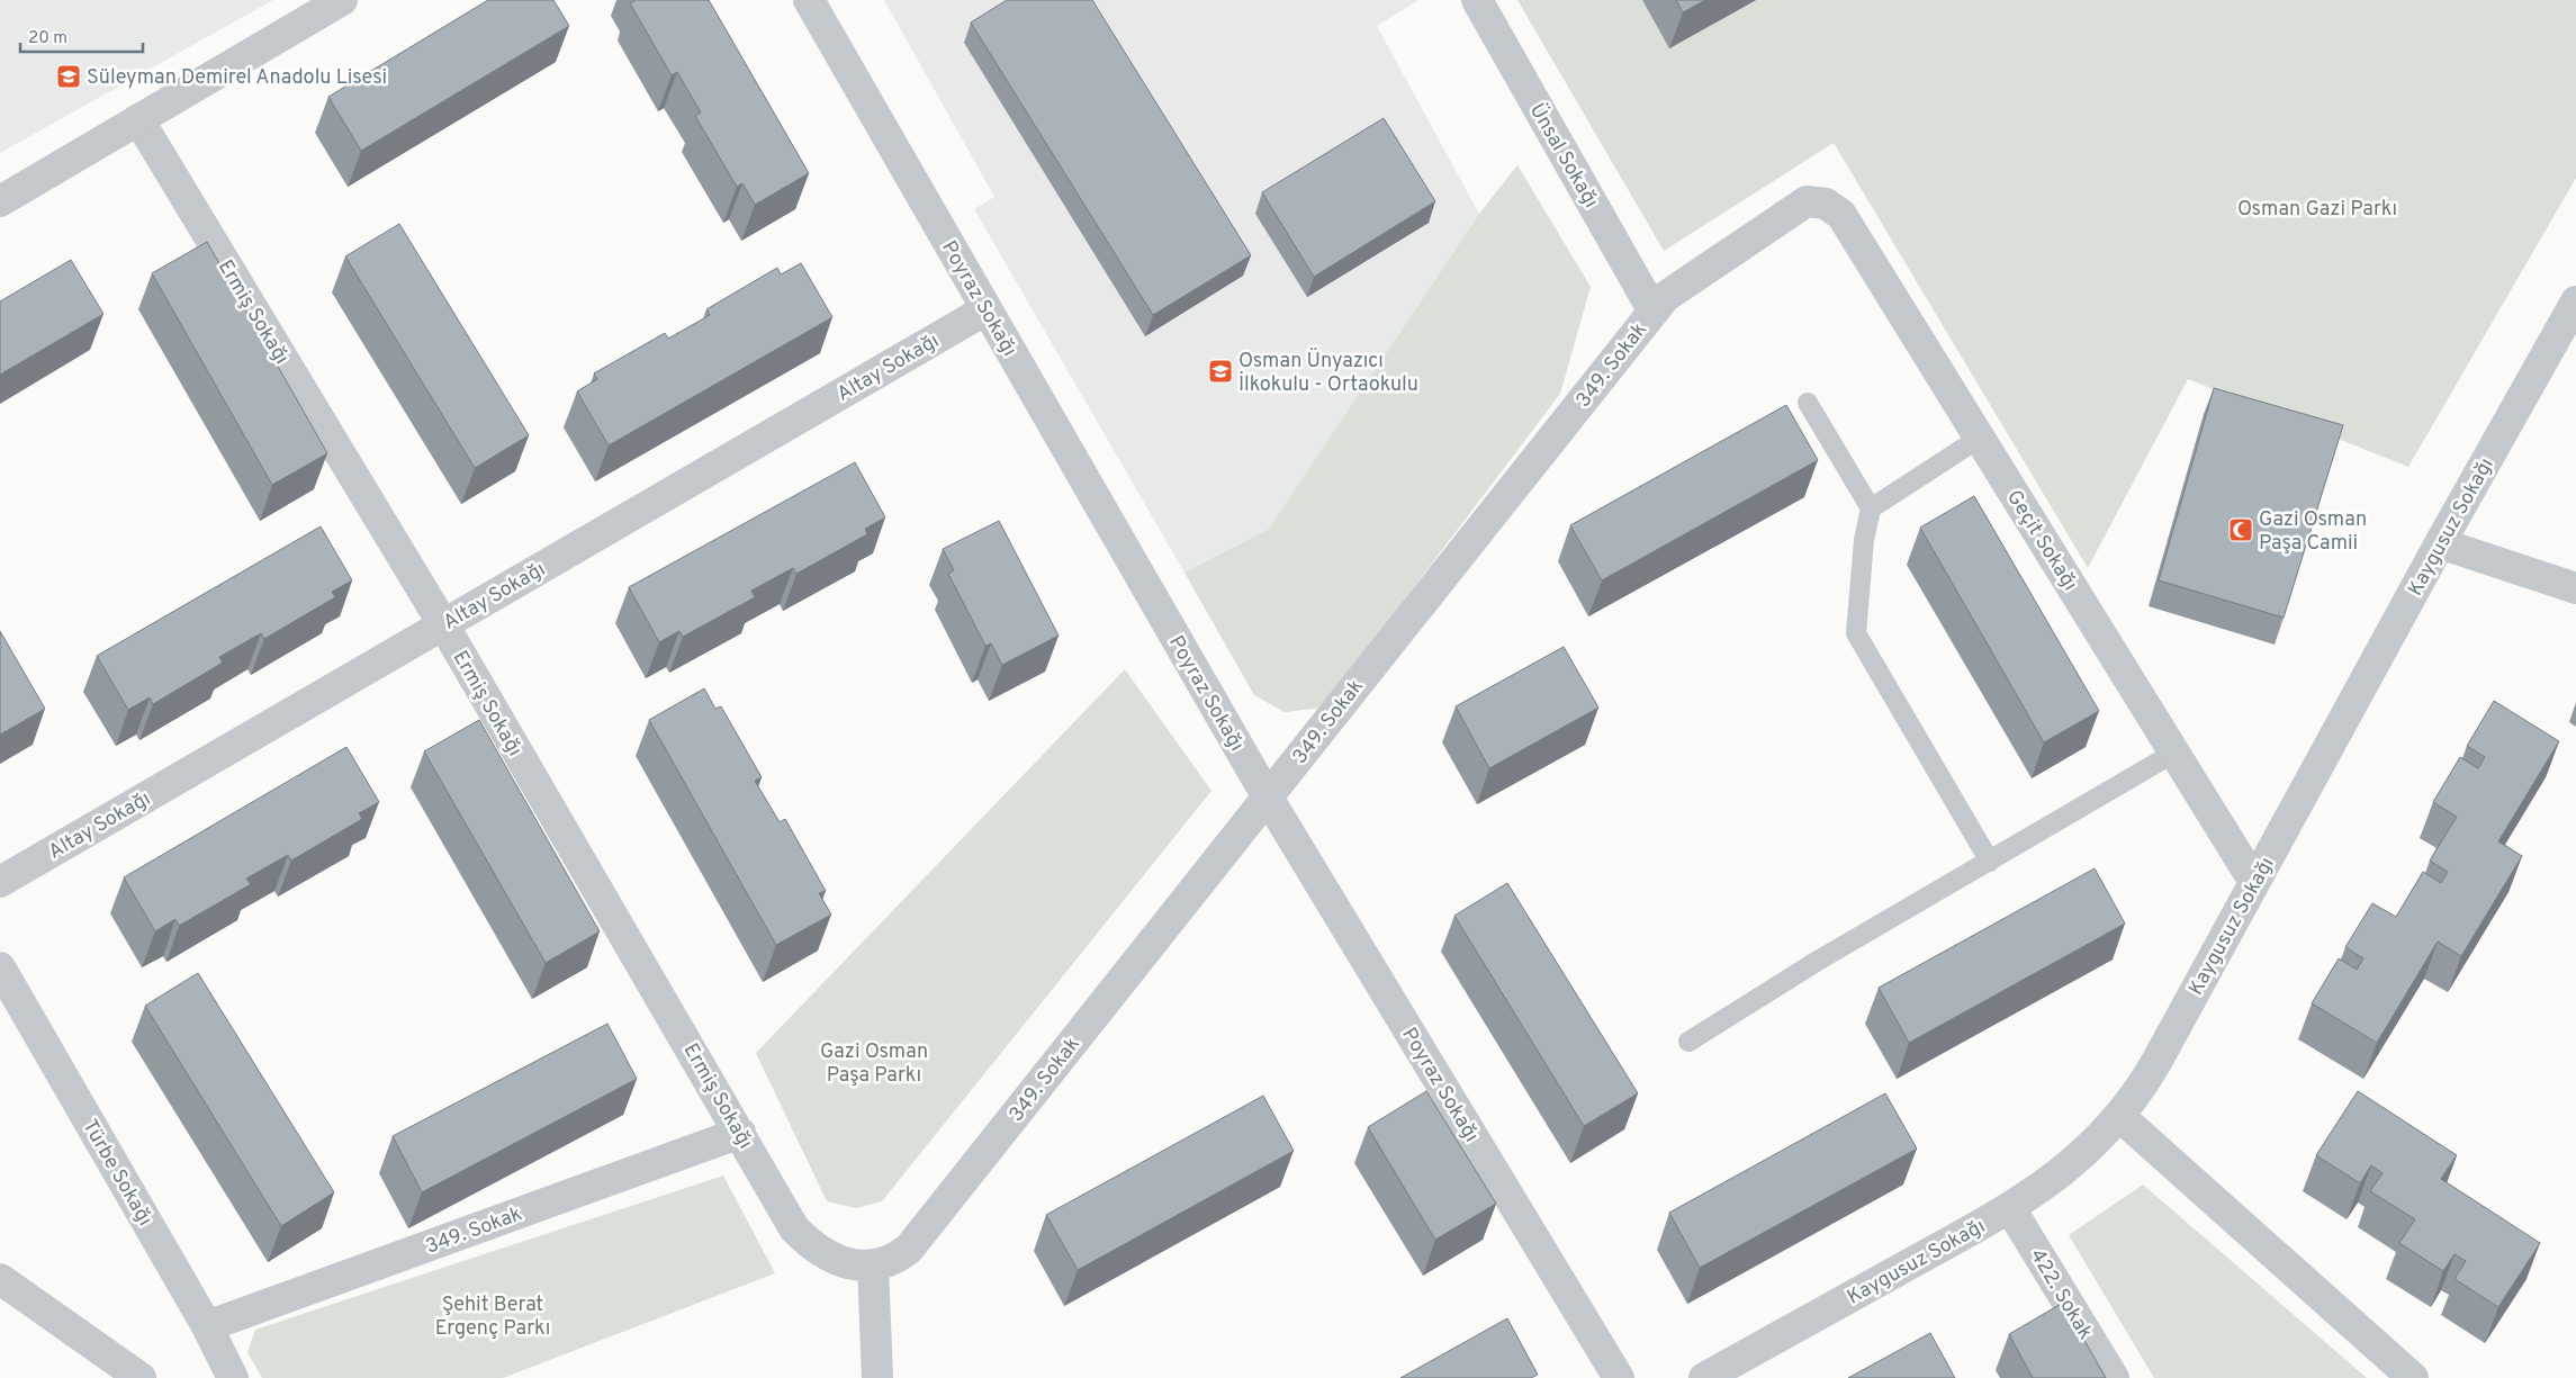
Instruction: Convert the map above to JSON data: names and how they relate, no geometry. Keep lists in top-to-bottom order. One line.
{"streets":{"street":["Ünsal Sokağı","Poyraz Sokağı","Ermiş Sokağı","349. Sokak","Altay Sokağı","Kaygusuz Sokağı","Geçit Sokağı","Türbe Sokağı","422. Sokak"]},"crossings":[["Ünsal Sokağı","349. Sokak"],["Poyraz Sokağı","349. Sokak"],["Poyraz Sokağı","Altay Sokağı"],["Ermiş Sokağı","349. Sokak"],["Ermiş Sokağı","Altay Sokağı"],["349. Sokak","Geçit Sokağı"],["349. Sokak","Türbe Sokağı"],["Kaygusuz Sokağı","Geçit Sokağı"],["Kaygusuz Sokağı","422. Sokak"]],"parks":["Osman Gazi Parkı","Gazi Osman Paşa Parkı","Şehit Berat Ergenç Parkı"],"places":{"school or university":["Süleyman Demirel Anadolu Lisesi","Osman Ünyazıcı İlkokulu - Ortaokulu"],"mosque":["Gazi Osman Paşa Camii"]},"scale_bar":"20 m"}
